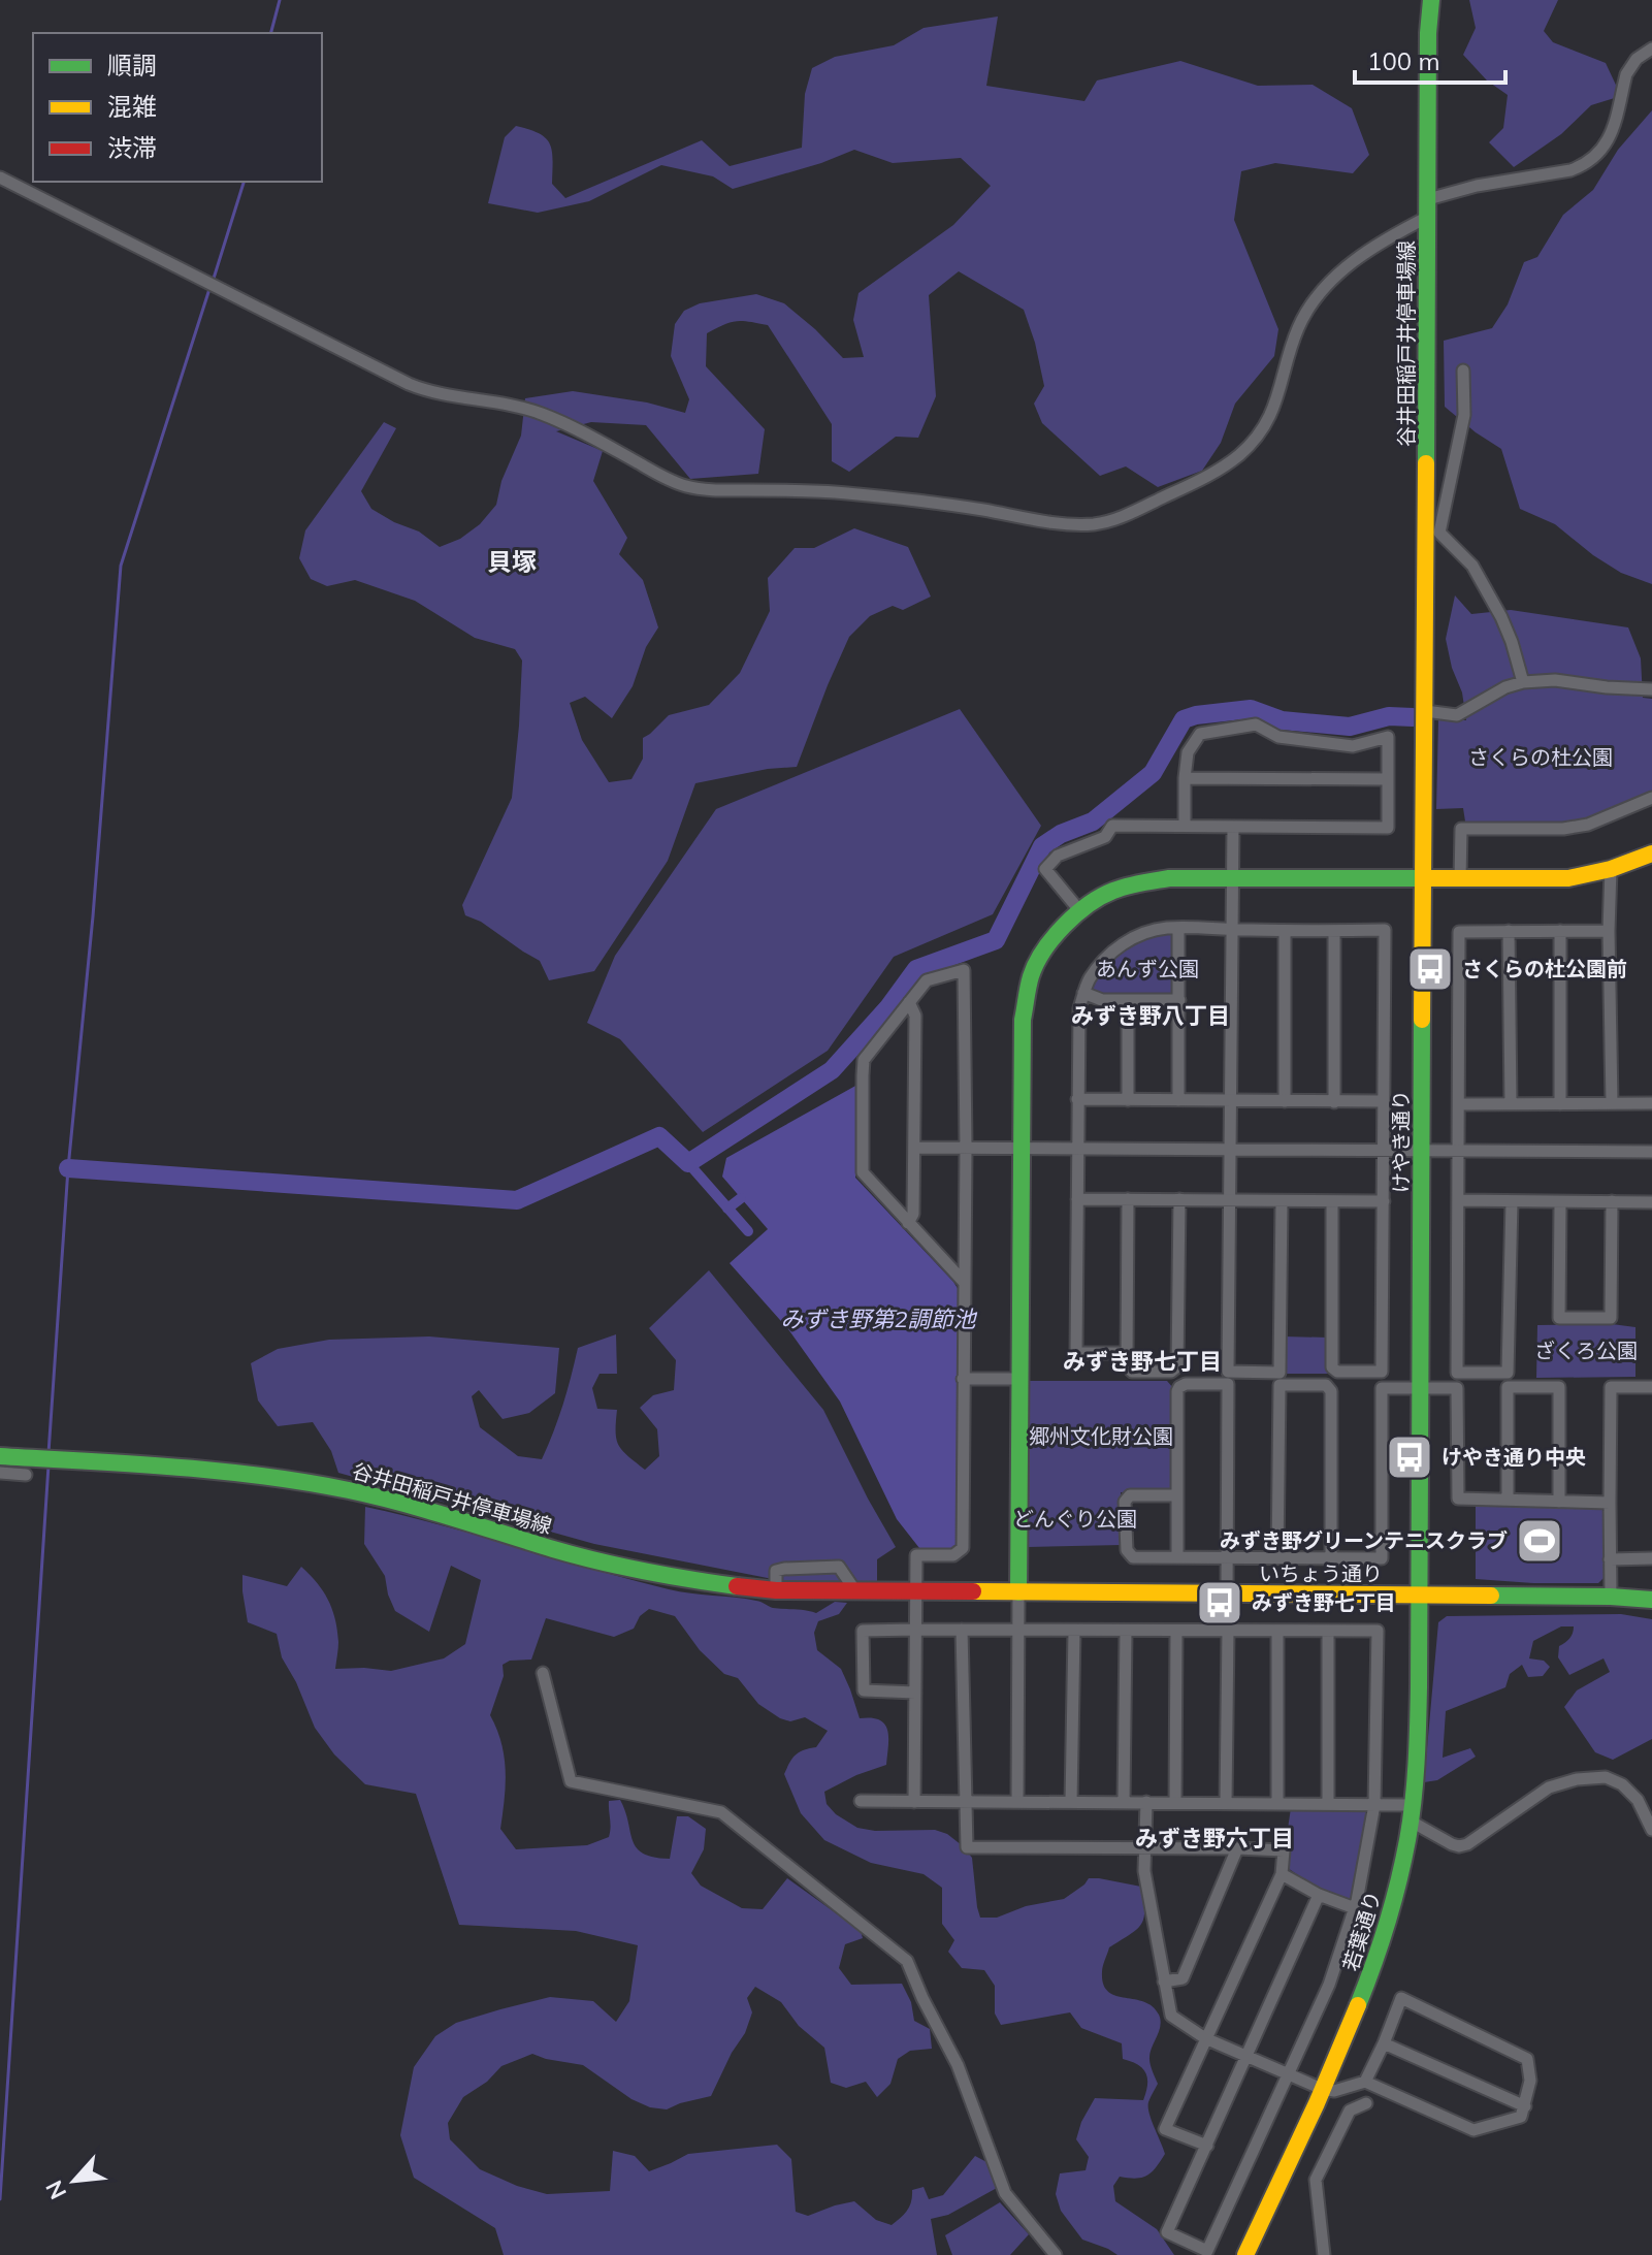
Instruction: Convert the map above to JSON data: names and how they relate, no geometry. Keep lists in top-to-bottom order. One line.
{"streets":{"main road":["谷井田稲戸井停車場線","けやき通り","いちょう通り","若葉通り"]},"crossings":[["谷井田稲戸井停車場線","けやき通り"],["谷井田稲戸井停車場線","いちょう通り"],["けやき通り","いちょう通り"],["けやき通り","若葉通り"],["いちょう通り","若葉通り"]],"districts":["貝塚","みずき野八丁目","みずき野七丁目","みずき野六丁目"],"water":["みずき野第2調節池"],"parks":["さくらの杜公園","あんず公園","ざくろ公園","郷州文化財公園","どんぐり公園"],"places":{"bus stop":["さくらの杜公園前","けやき通り中央","みずき野七丁目"],"sports":["みずき野グリーンテニスクラブ"]},"legend":["順調","混雑","渋滞"],"scale_bar":"100 m","north":"bottom left"}
